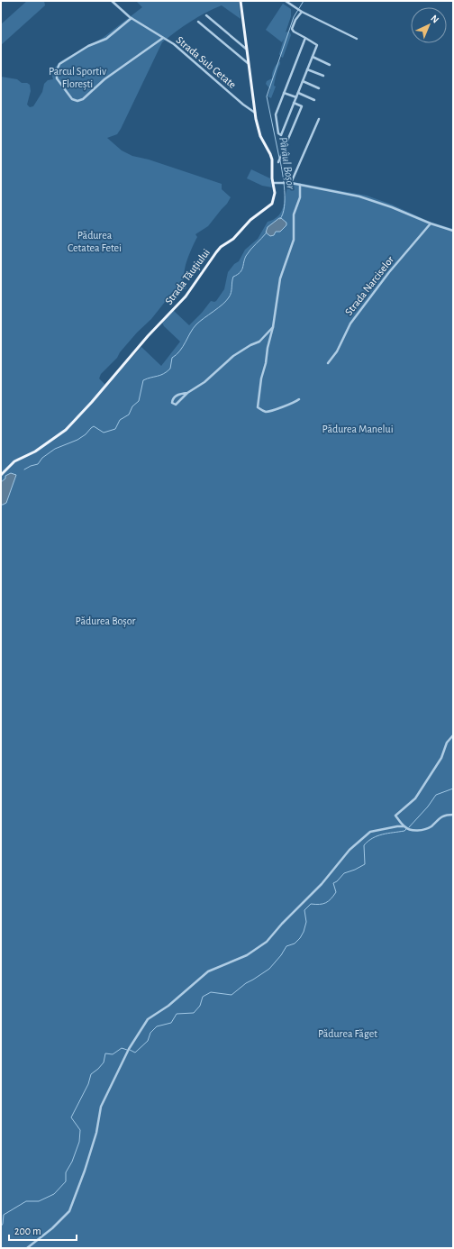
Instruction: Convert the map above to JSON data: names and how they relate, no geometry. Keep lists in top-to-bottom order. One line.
{"streets":{"main road":["Strada Tăuțiului"],"street":["Strada Sub Cetate","Strada Narciselor"]},"crossings":[["Strada Sub Cetate","Strada Tăuțiului"]],"water":["Pârâul Boșor"],"parks":["Parcul Sportiv Florești","Pădurea Cetatea Fetei","Pădurea Manelui","Pădurea Boșor","Pădurea Făget"],"scale_bar":"200 m","north":"top right"}
